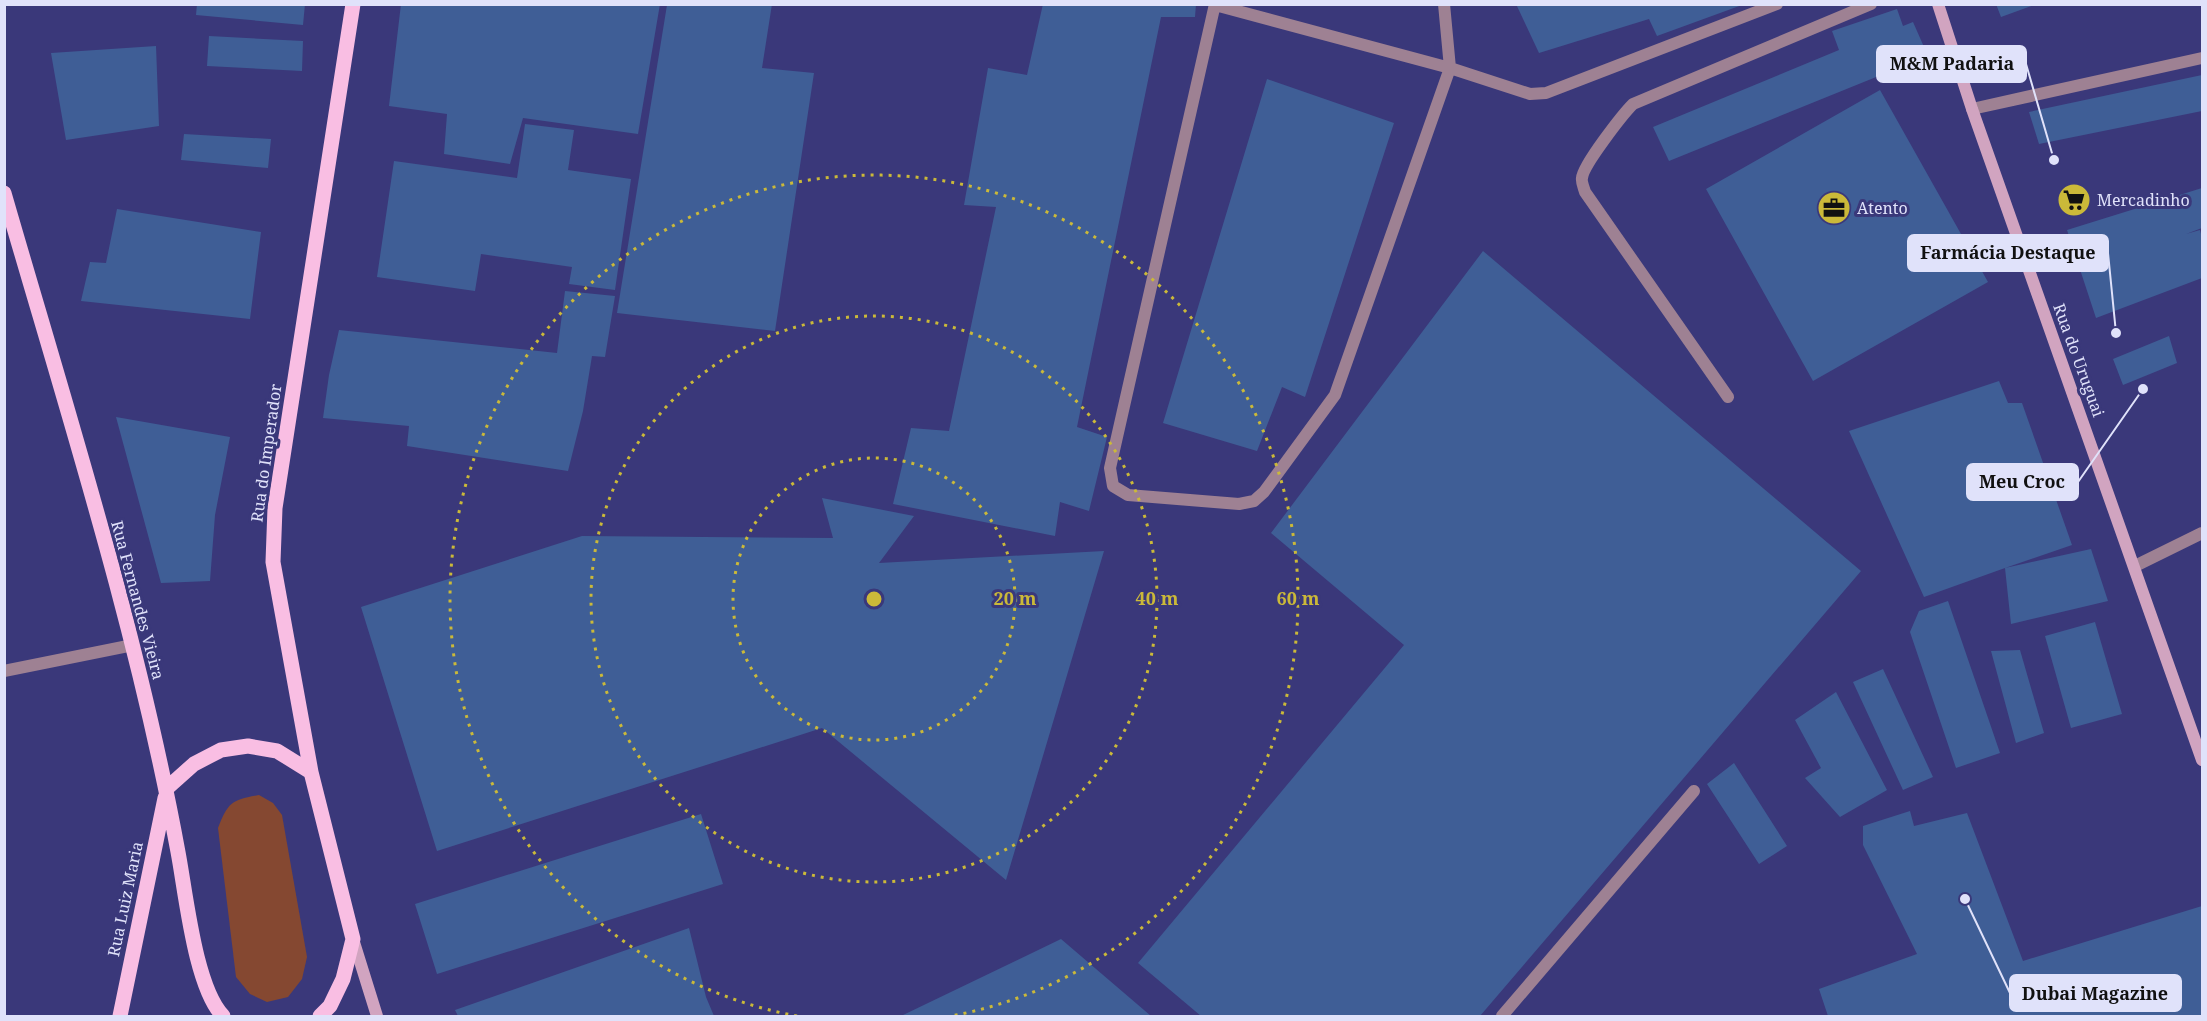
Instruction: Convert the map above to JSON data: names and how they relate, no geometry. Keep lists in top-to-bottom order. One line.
{"streets":{"main road":["Rua do Imperador","Rua Fernandes Vieira","Rua Luiz Maria"],"street":["Rua do Uruguai"]},"crossings":[["Rua Fernandes Vieira","Rua Luiz Maria"]],"places":{"other":["M&M Padaria","Farmácia Destaque","Meu Croc","Dubai Magazine"],"supermarket":["Mercadinho"],"office":["Atento"]},"rings":["20 m","40 m","60 m"]}
